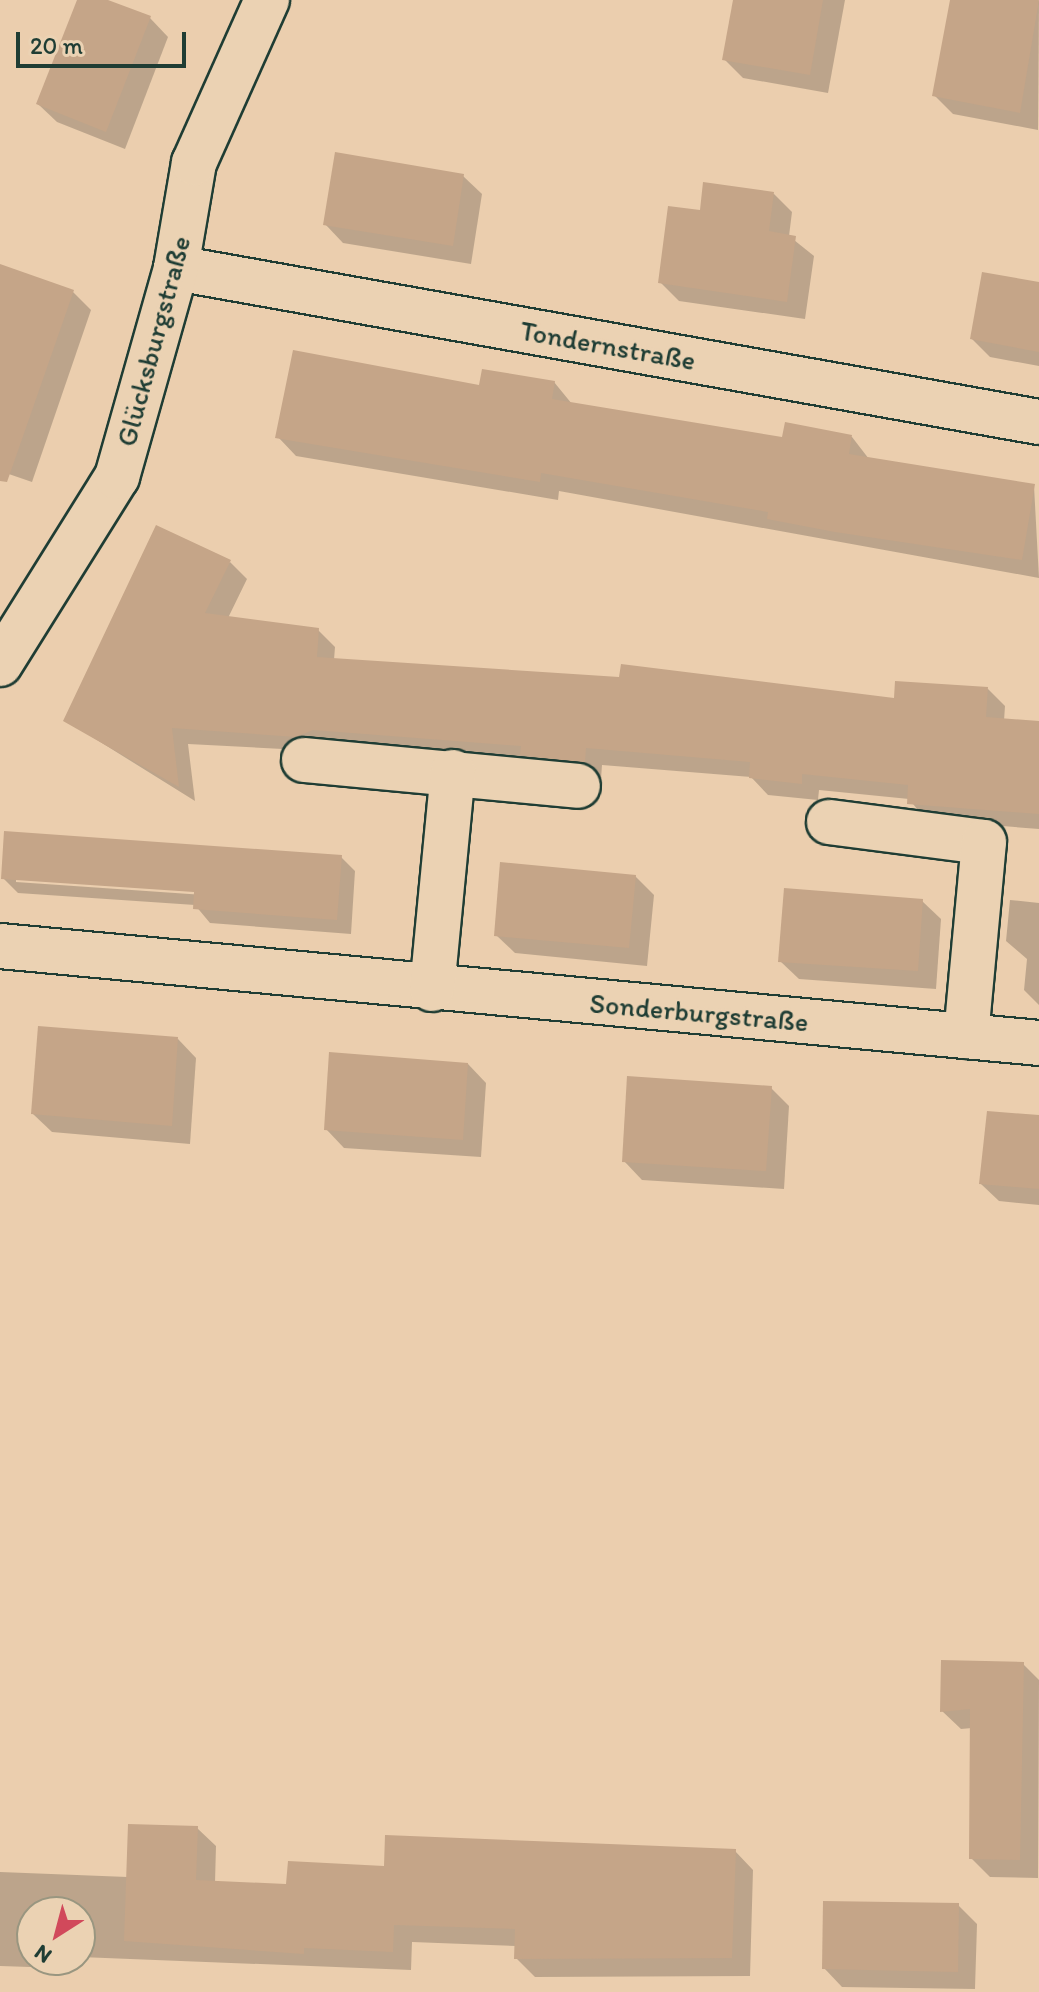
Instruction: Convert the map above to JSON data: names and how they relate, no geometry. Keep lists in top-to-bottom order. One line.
{"streets":{"street":["Glücksburgstraße","Tondernstraße","Sonderburgstraße"]},"crossings":[["Glücksburgstraße","Tondernstraße"]],"scale_bar":"20 m","north":"bottom left"}
